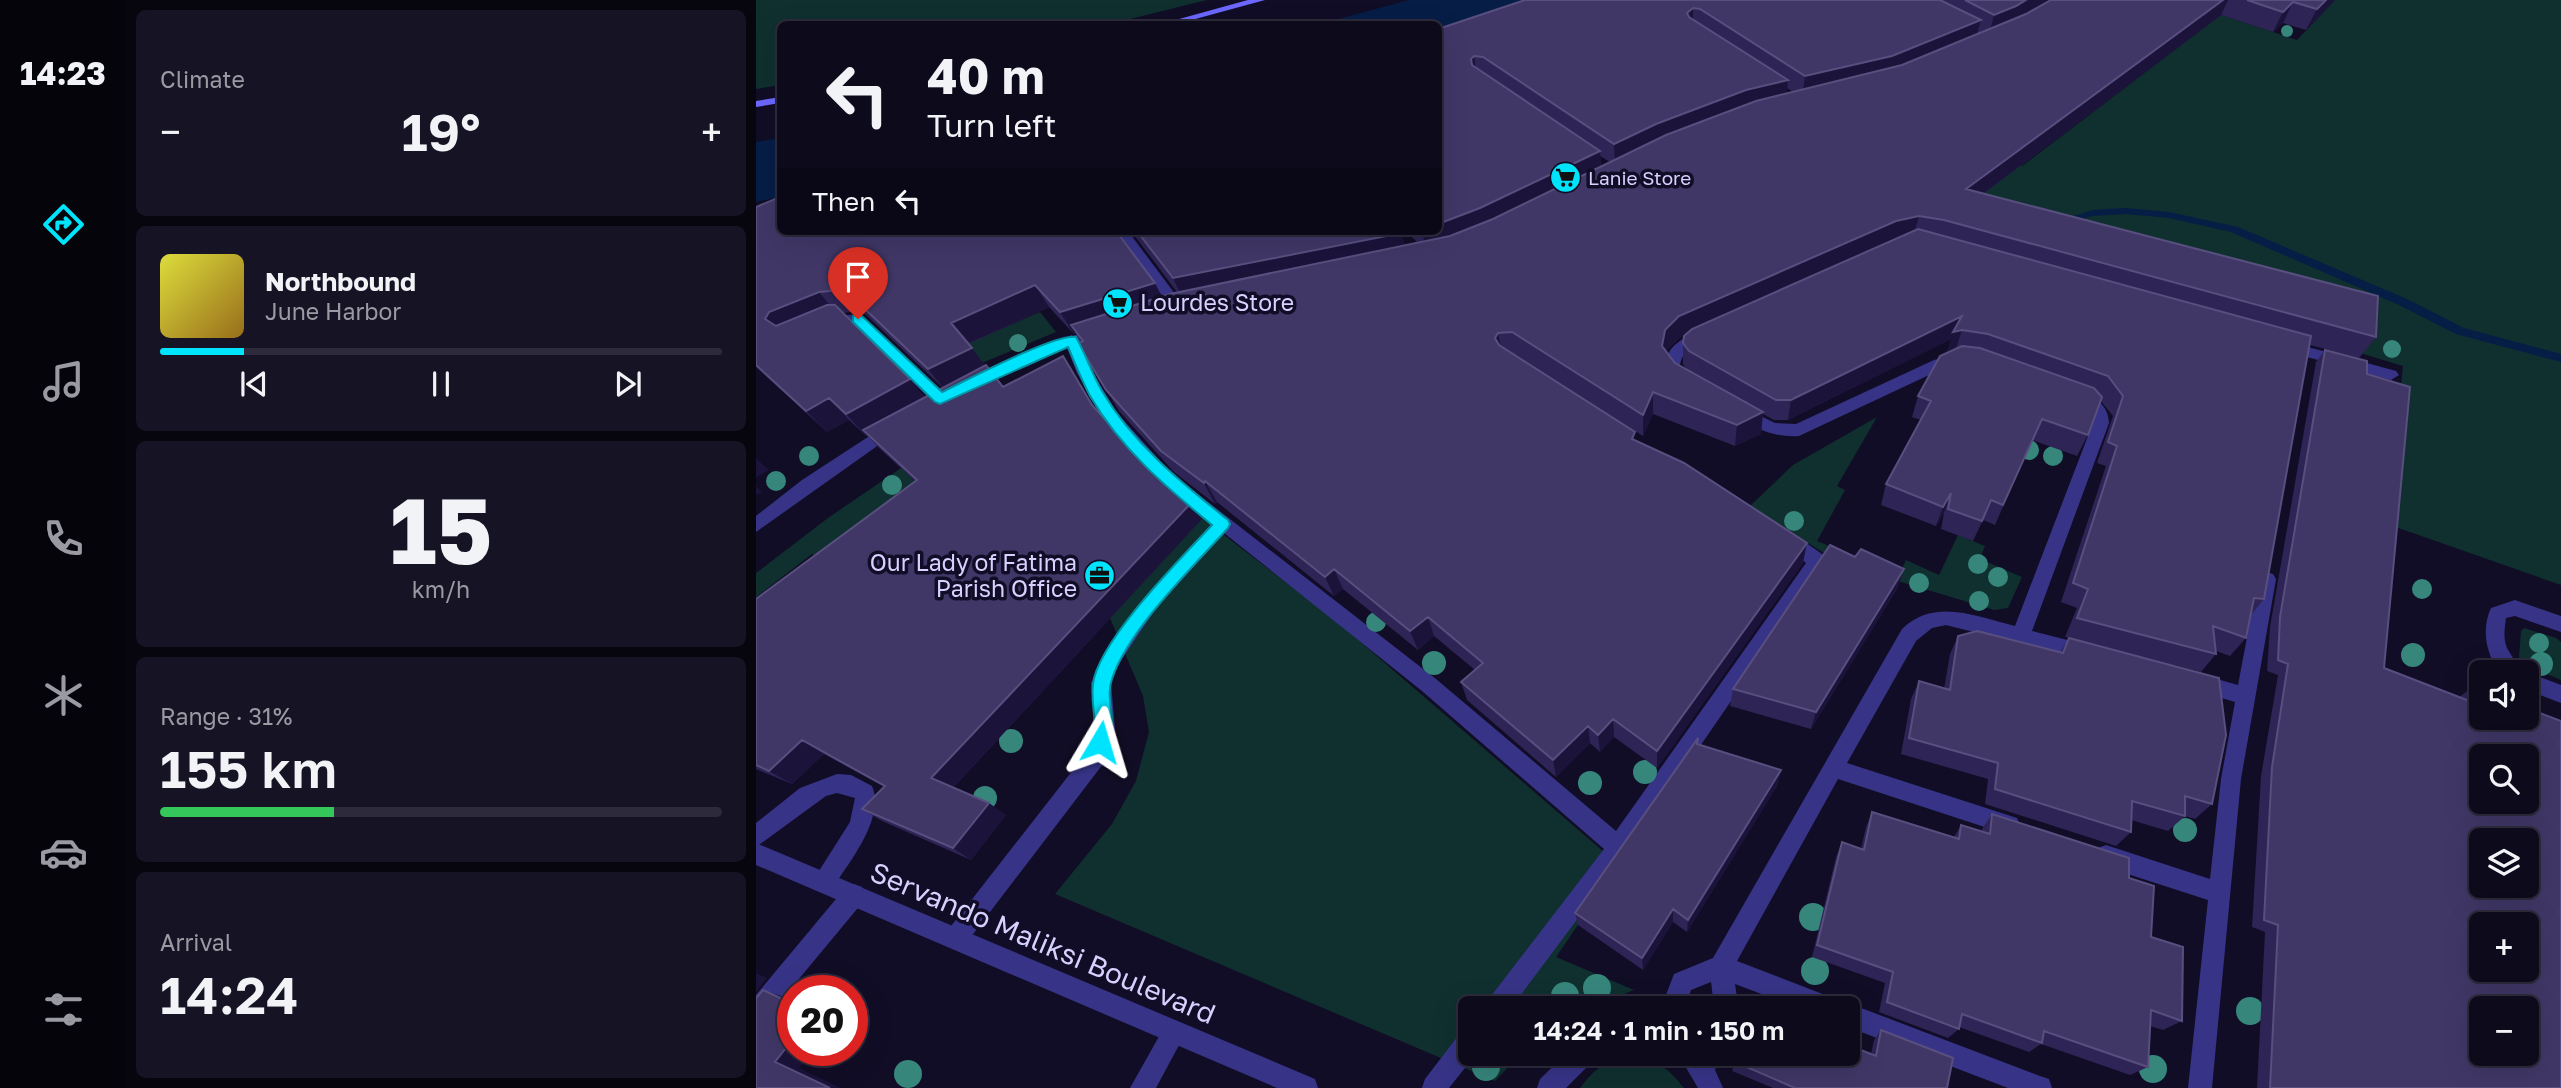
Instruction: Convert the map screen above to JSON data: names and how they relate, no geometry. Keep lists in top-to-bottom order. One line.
{"streets":{"street":["Servando Maliksi Boulevard"]},"places":{"supermarket":["Lanie Store","Lourdes Store"],"office":["Our Lady of Fatima Parish Office"]},"page":{"tabs":"14:23","tile":["Climate",["15","km/h"],["Range · 31%","155 km"],["Arrival","14:24"]],"turn":["40 m","Turn left"],"heat":["−","19°","+"],"then":"Then","song":["Northbound","June Harbor"],"map_buttons":["+","−"],"limit":"20","trip":"14:24 · 1 min · 150 m"}}
